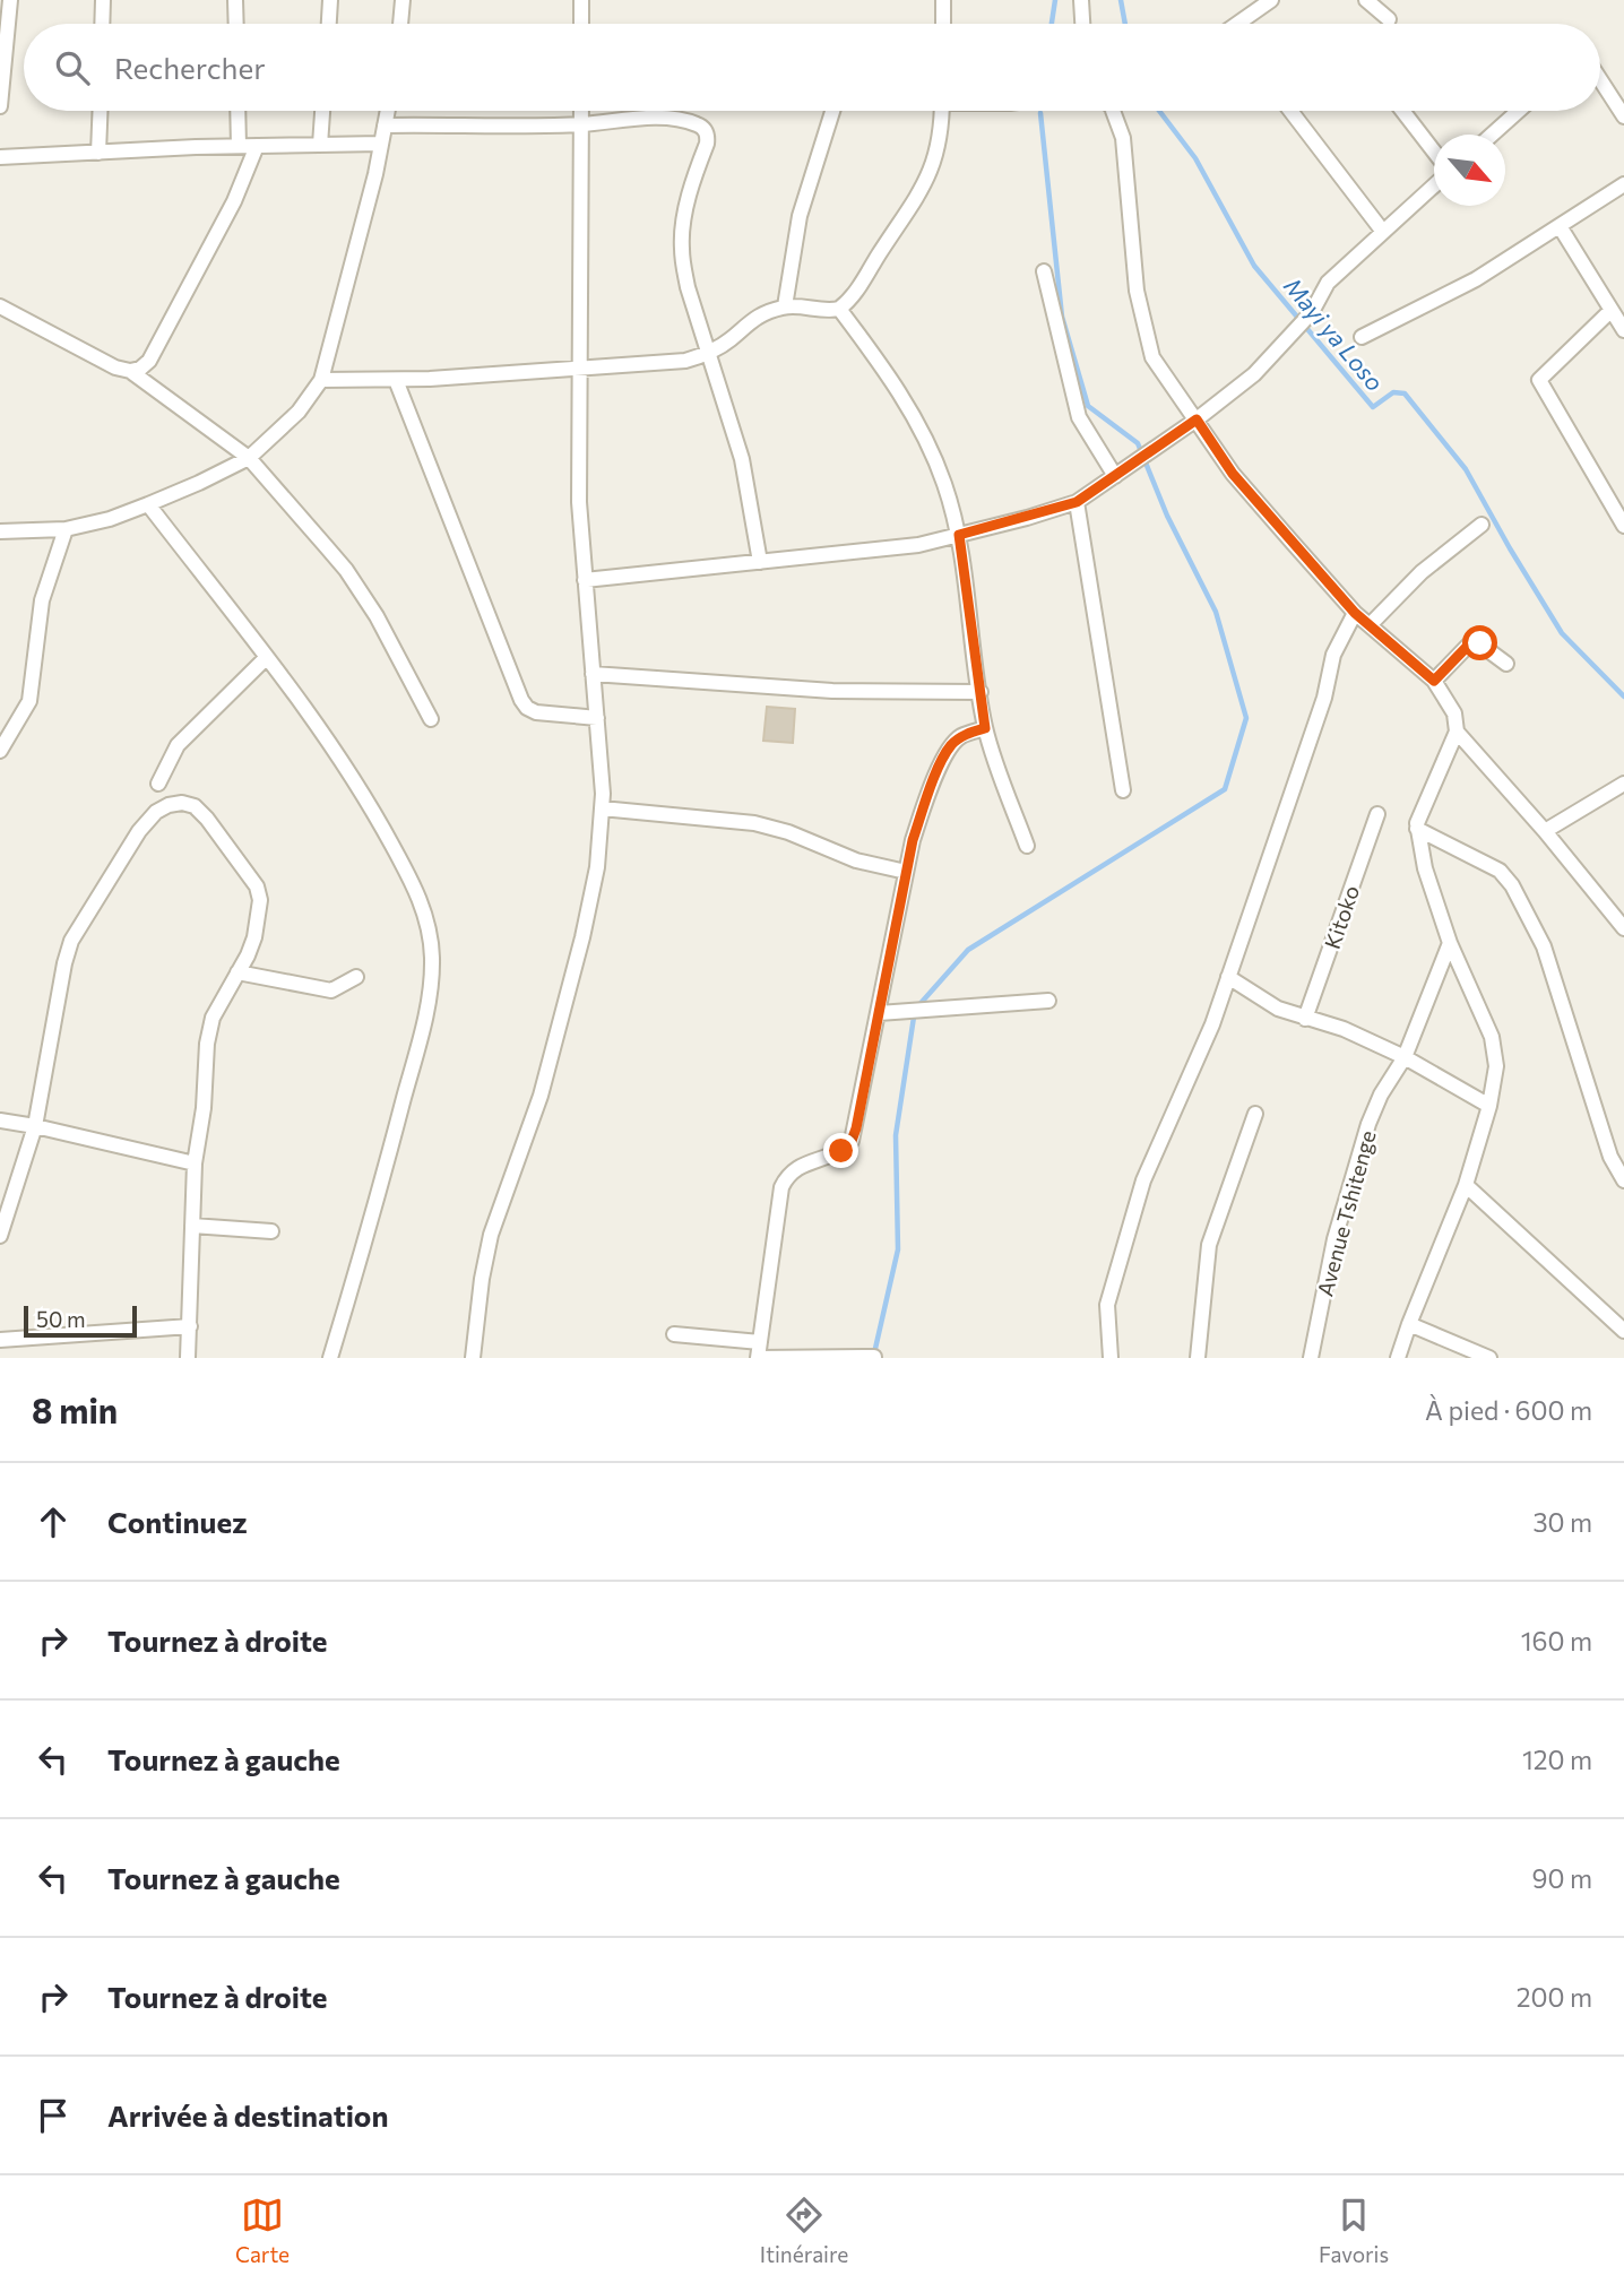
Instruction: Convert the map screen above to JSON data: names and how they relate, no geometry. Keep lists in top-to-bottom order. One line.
{"streets":{"street":["Kitoko","Avenue Tshitenge"]},"water":["Mayi ya Loso"],"scale_bar":"50 m","north":"bottom right","page":{"search":"Rechercher","scale":"50 m","heading":["8 min","À pied · 600 m"],"list":[["Continuez","30 m"],["Tournez à droite","160 m"],["Tournez à gauche","120 m"],["Tournez à gauche","90 m"],["Tournez à droite","200 m"],"Arrivée à destination"],"nav":["Carte","Itinéraire","Favoris"]}}
